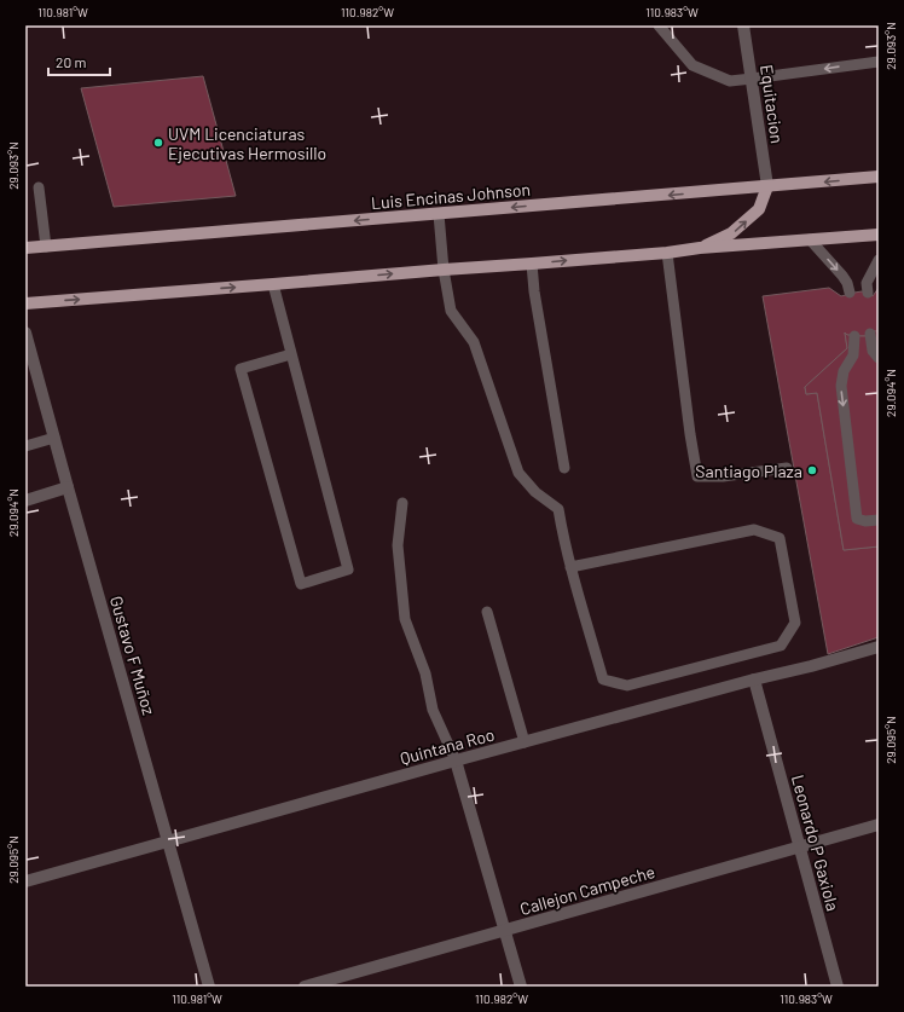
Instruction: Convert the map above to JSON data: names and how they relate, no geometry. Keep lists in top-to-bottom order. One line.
{"streets":{"main road":["Luis Encinas Johnson"],"street":["Equitacion","Gustavo F Muñoz","Quintana Roo","Leonardo P Gaxiola","Callejon Campeche"]},"crossings":[["Equitacion","Luis Encinas Johnson"],["Gustavo F Muñoz","Quintana Roo"],["Quintana Roo","Leonardo P Gaxiola"],["Leonardo P Gaxiola","Callejon Campeche"]],"places":["UVM Licenciaturas Ejecutivas Hermosillo","Santiago Plaza"],"scale_bar":"20 m","coordinates":["110.981°W","110.982°W","110.983°W","29.093°N","29.094°N","29.095°N"]}
